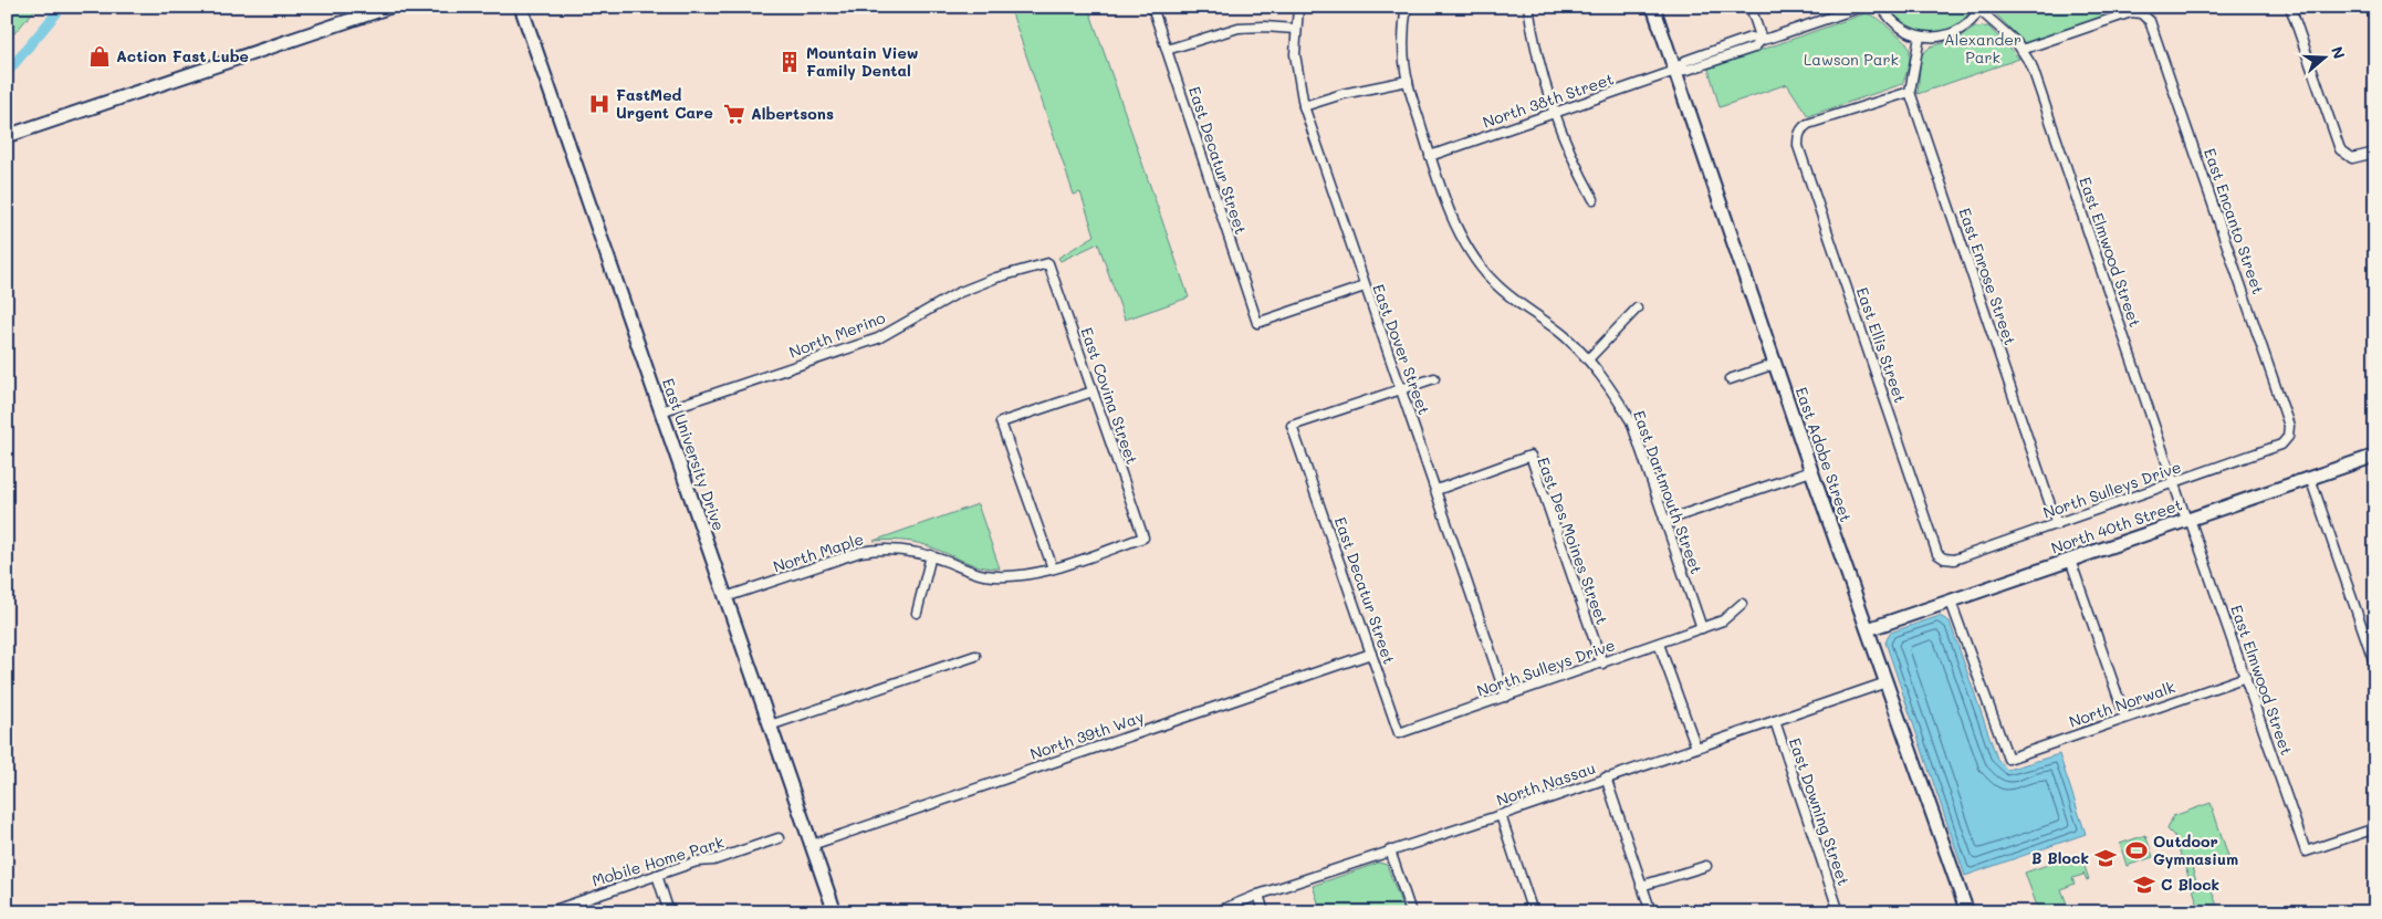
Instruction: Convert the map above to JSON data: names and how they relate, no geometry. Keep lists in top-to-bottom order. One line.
{"streets":{"street":["North 38th Street","East Decatur Street","East Encanto Street","East Elmwood Street","East Enrose Street","North Merino","East Ellis Street","East Dover Street","East Covina Street","East University Drive","East Adobe Street","North Sulleys Drive","East Dartmouth Street","North 40th Street","East Des Moines Street","North Maple","North Norwalk","North 39th Way","North Nassau","East Downing Street","Mobile Home Park"]},"crossings":[["North 38th Street","East Adobe Street"],["North 38th Street","East Dartmouth Street"],["East Decatur Street","East Dover Street"],["East Decatur Street","North Sulleys Drive"],["East Decatur Street","North 39th Way"],["East Encanto Street","East Elmwood Street"],["East Encanto Street","North Sulleys Drive"],["East Elmwood Street","East Enrose Street"],["East Elmwood Street","North Sulleys Drive"],["East Elmwood Street","North 40th Street"],["East Elmwood Street","North Norwalk"],["East Enrose Street","East Ellis Street"],["East Enrose Street","North Sulleys Drive"],["North Merino","East Covina Street"],["North Merino","East University Drive"],["East Ellis Street","North Sulleys Drive"],["East Dover Street","North Sulleys Drive"],["East Dover Street","East Des Moines Street"],["East Covina Street","North Maple"],["East University Drive","North Maple"],["East University Drive","North 39th Way"],["East Adobe Street","North 40th Street"],["East Adobe Street","North Nassau"],["North Sulleys Drive","East Dartmouth Street"],["North Sulleys Drive","East Des Moines Street"],["North 40th Street","North Norwalk"],["North Nassau","East Downing Street"]],"parks":["Alexander Park","Lawson Park"],"places":{"shop":["Action Fast Lube"],"building":["Mountain View Family Dental"],"hospital":["FastMed Urgent Care"],"supermarket":["Albertsons"],"sports":["Outdoor Gymnasium"],"school or university":["B Block","C Block"]},"north":"right"}
